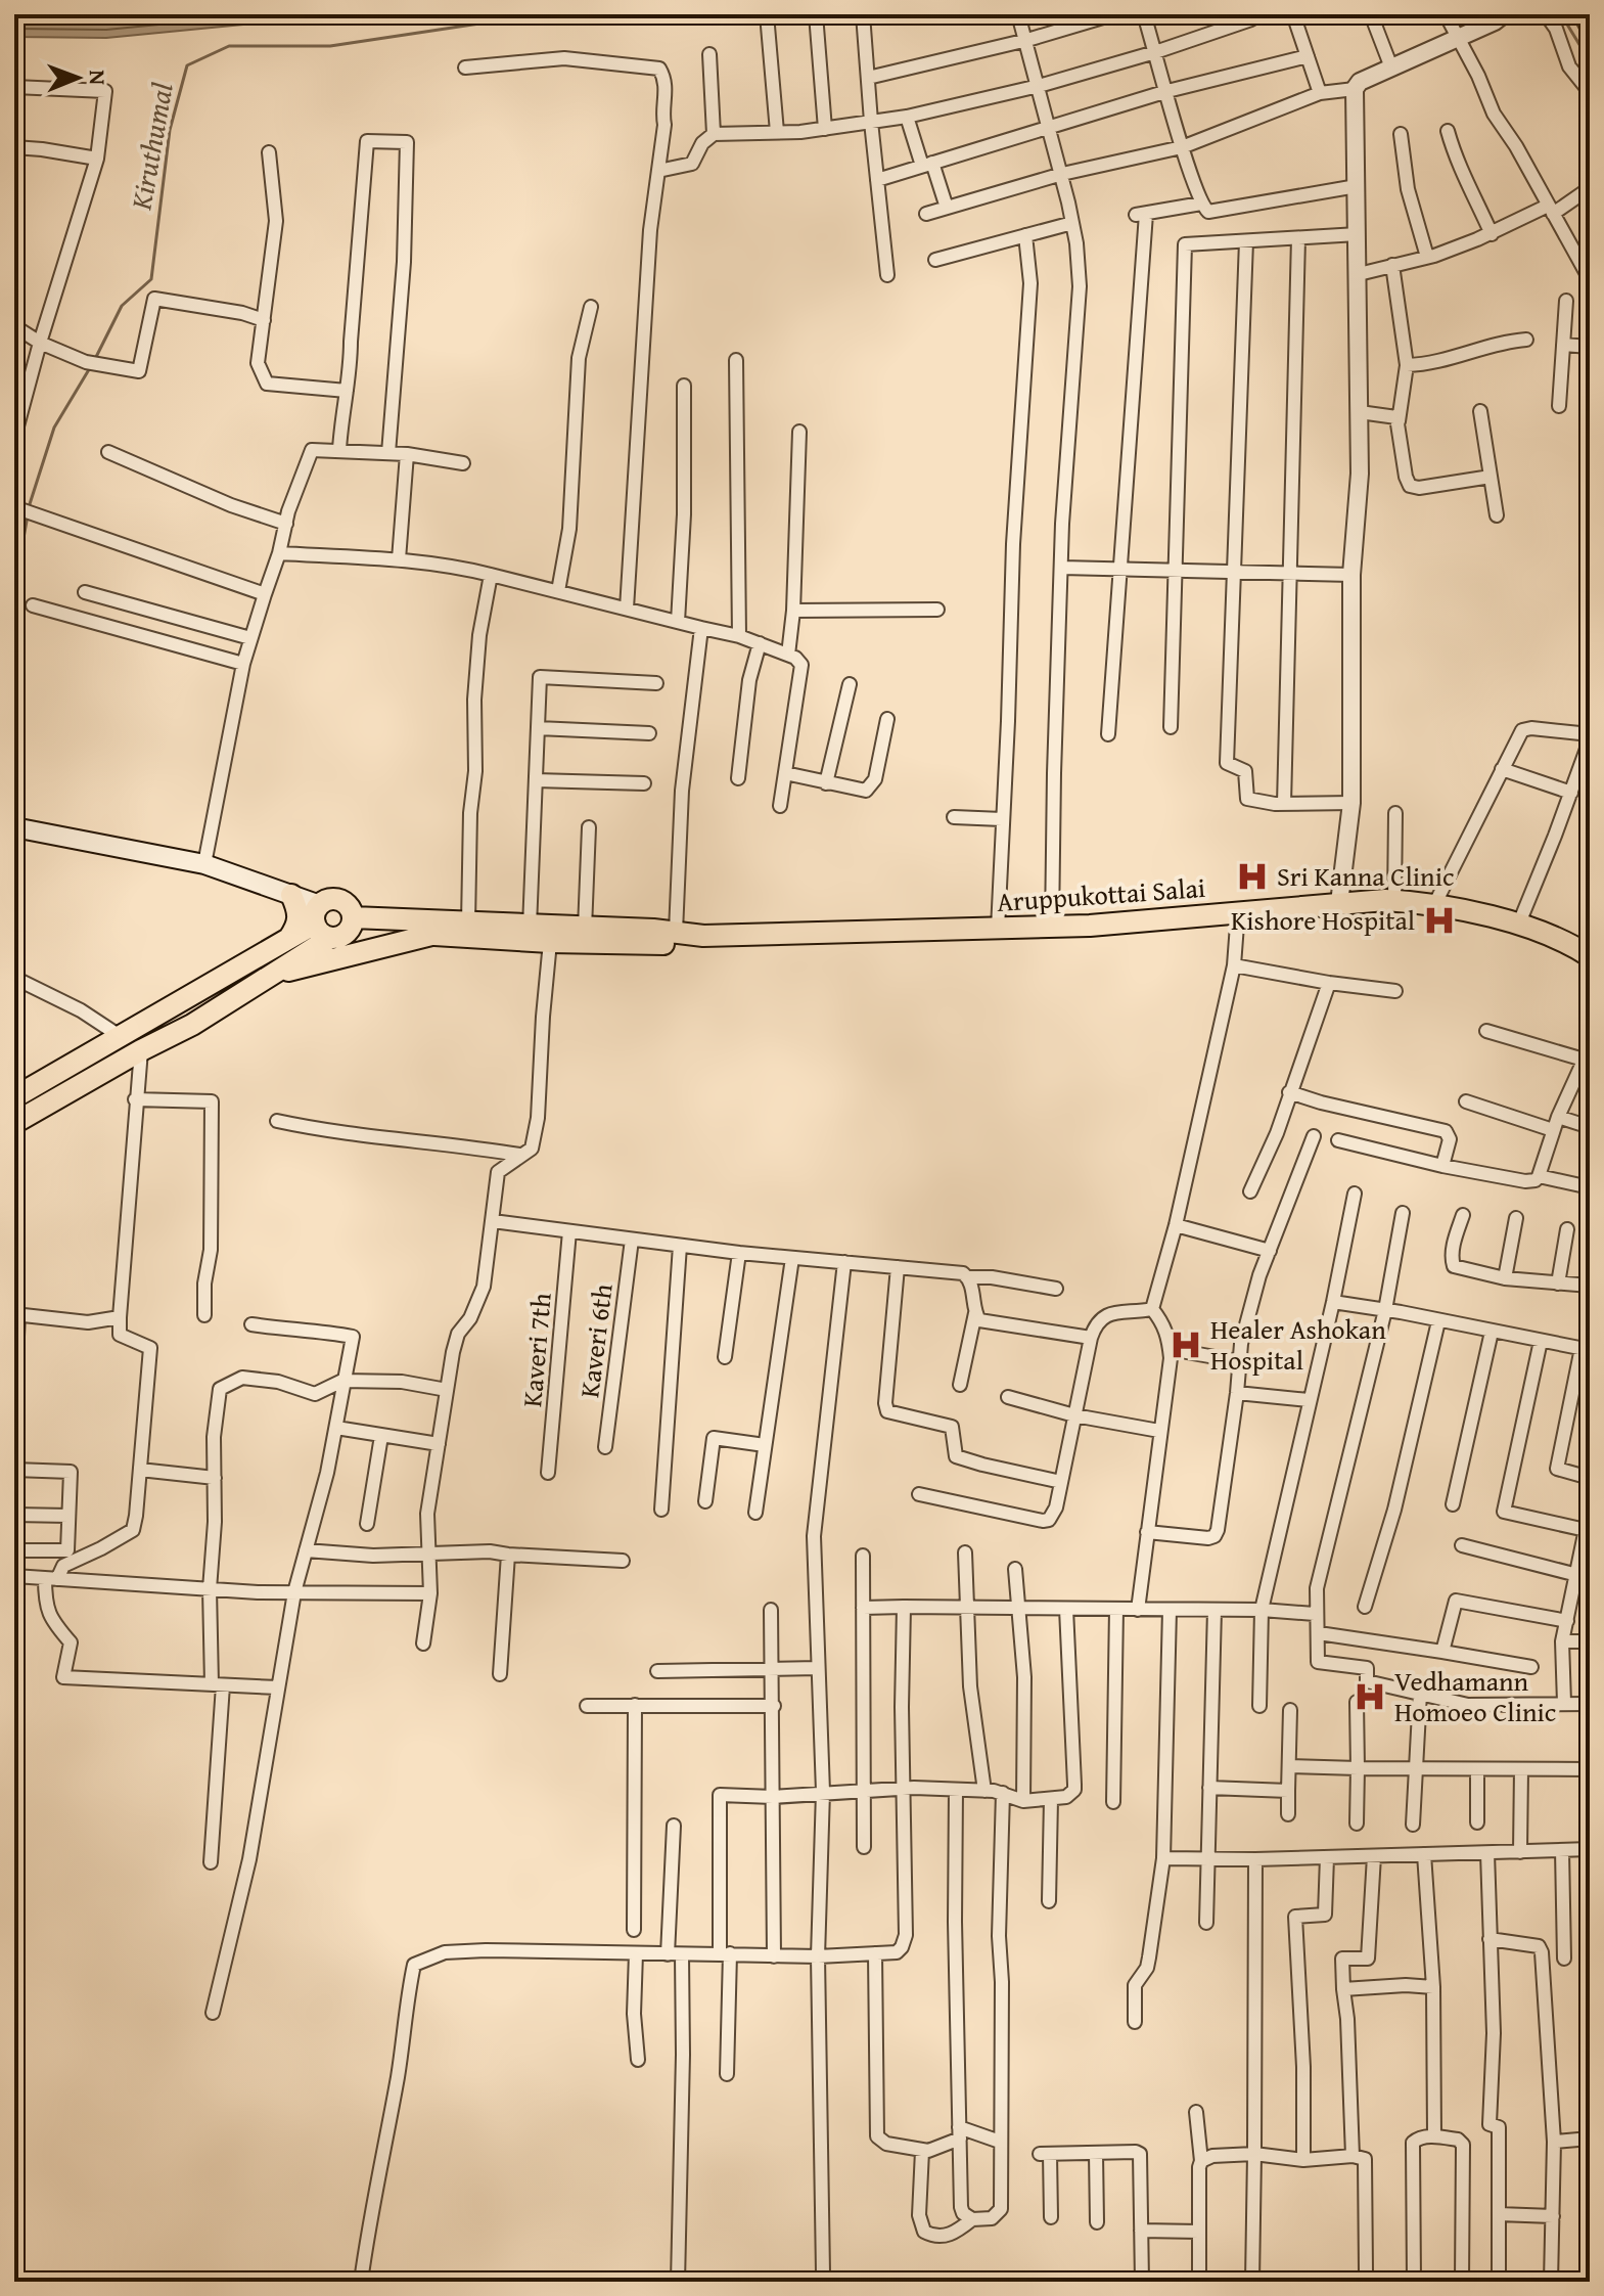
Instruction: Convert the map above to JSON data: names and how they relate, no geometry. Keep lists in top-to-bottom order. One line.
{"streets":{"main road":["Aruppukottai Salai"],"street":["Kaveri 6th","Kaveri 7th"]},"water":["Kiruthumal"],"places":{"hospital":["Sri Kanna Clinic","Kishore Hospital","Healer Ashokan Hospital","Vedhamann Homoeo Clinic"]},"north":"right"}
